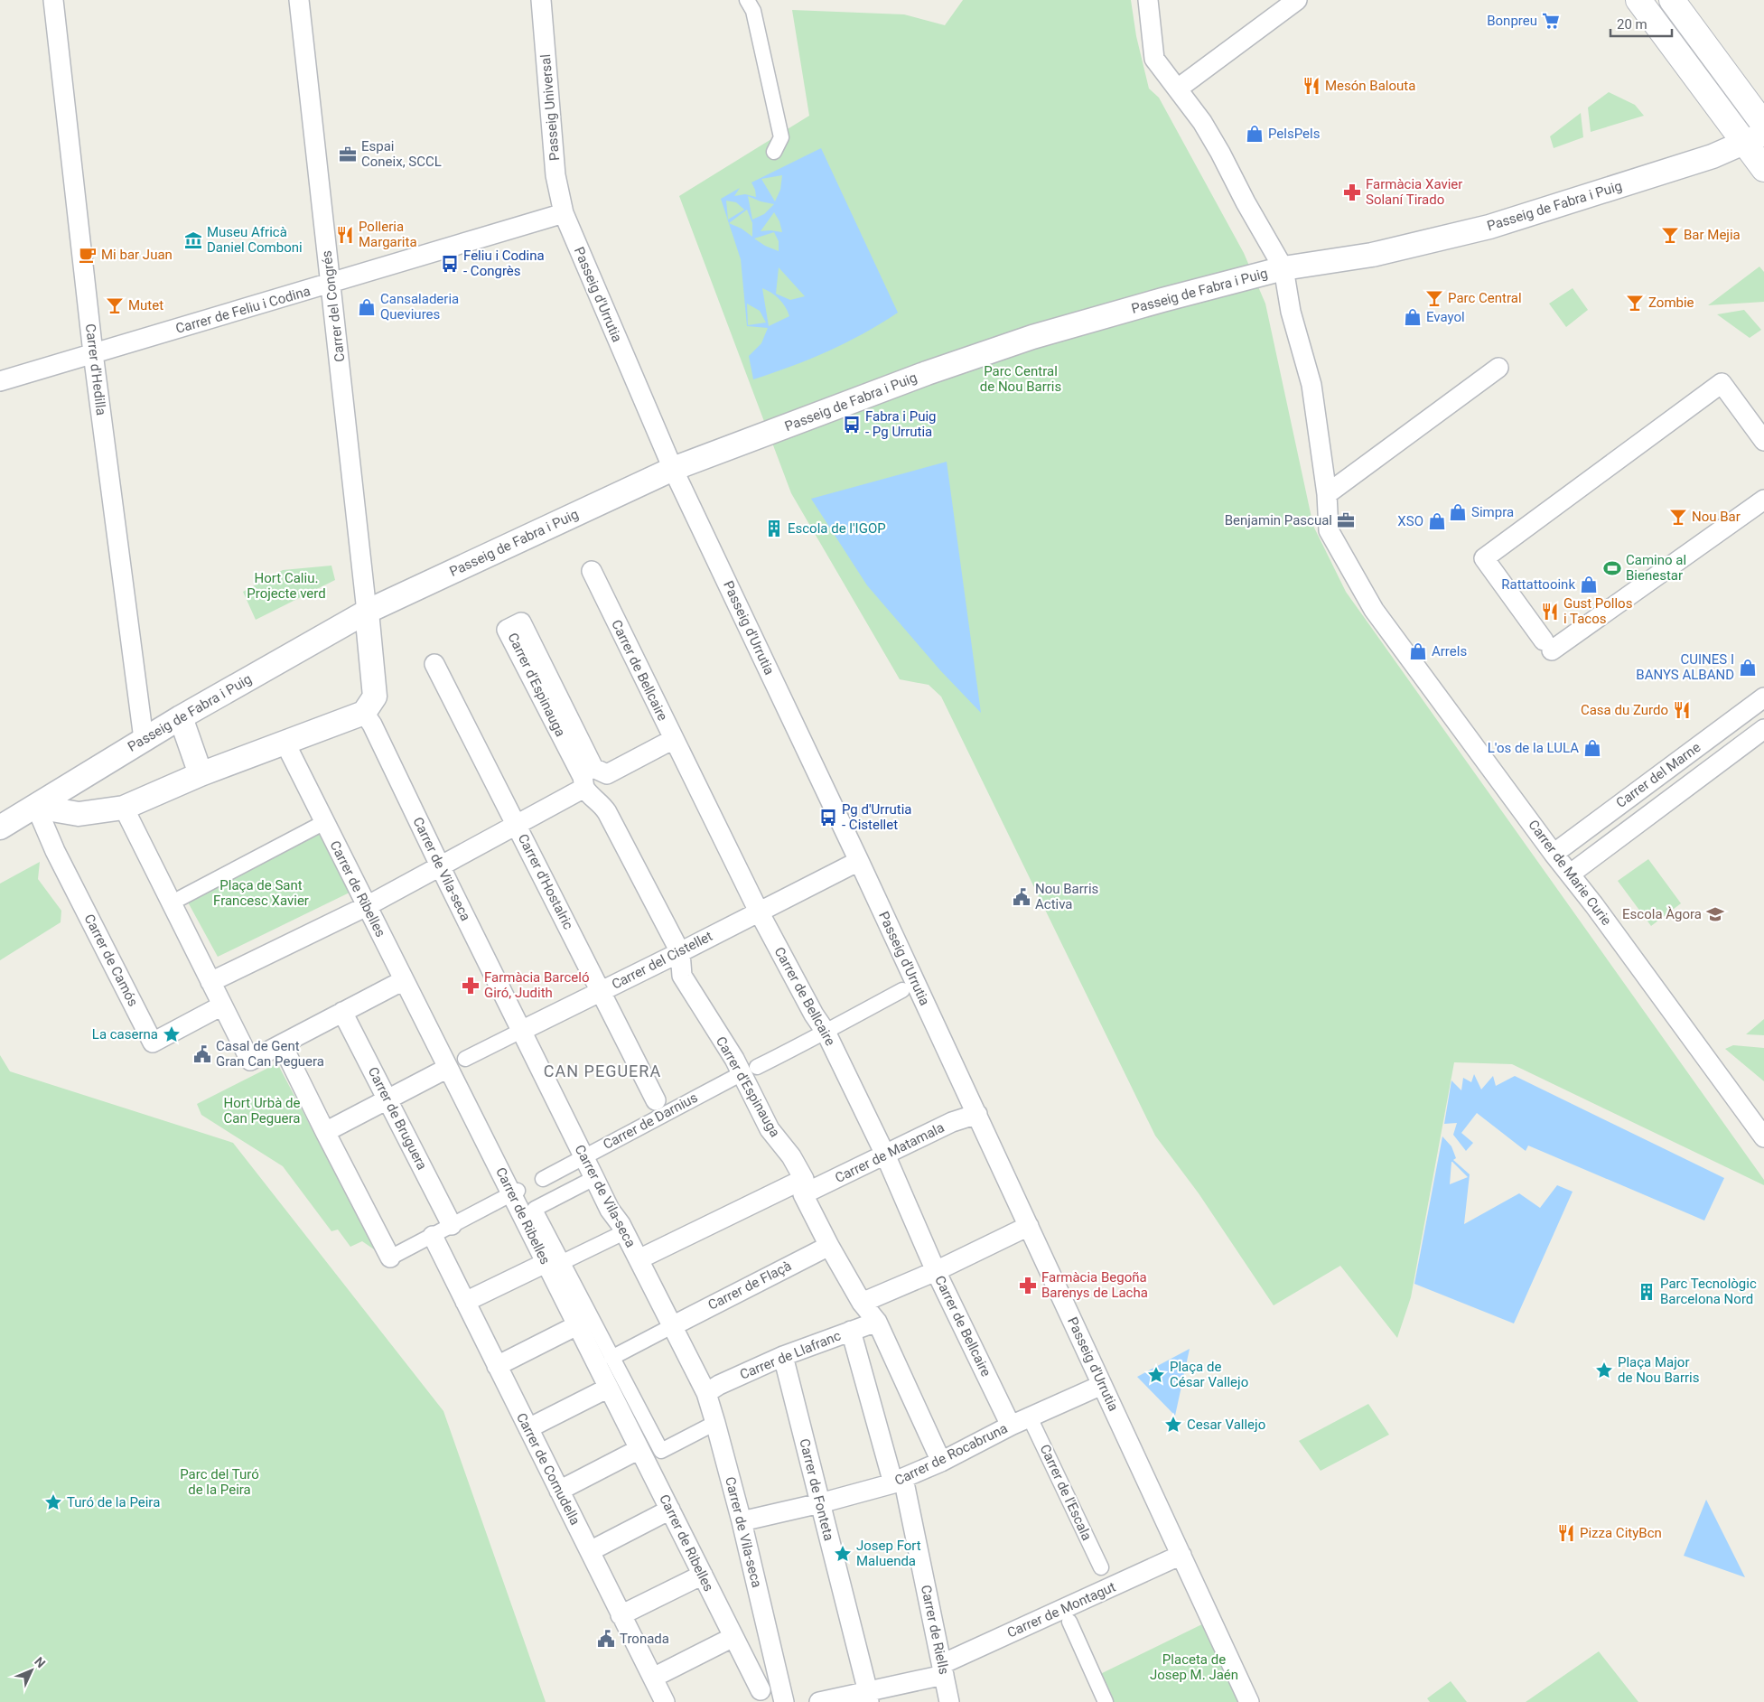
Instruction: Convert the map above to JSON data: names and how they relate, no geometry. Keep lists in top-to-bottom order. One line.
{"streets":{"street":["Passeig Universal","Passeig de Fabra i Puig","Passeig d'Urrutia","Carrer del Congrés","Carrer de Feliu i Codina","Carrer d'Hedilla","Carrer de Bellcaire","Carrer d'Espinauga","Carrer del Marne","Carrer de Vila-seca","Carrer de Marie Curie","Carrer d'Hostalric","Carrer de Ribelles","Carrer de Camós","Carrer del Cistellet","Carrer de Bruguera","Carrer de Darnius","Carrer de Matamala","Carrer de Flaçà","Carrer de Llafranc","Carrer de Rocabruna","Carrer de Cornudella","Carrer de Fonteta","Carrer de l'Escala","Carrer de Montagut","Carrer de Riells"]},"crossings":[["Passeig Universal","Passeig d'Urrutia"],["Passeig Universal","Carrer de Feliu i Codina"],["Passeig de Fabra i Puig","Passeig d'Urrutia"],["Passeig de Fabra i Puig","Carrer del Congrés"],["Passeig de Fabra i Puig","Carrer d'Hedilla"],["Passeig de Fabra i Puig","Carrer de Marie Curie"],["Passeig de Fabra i Puig","Carrer de Camós"],["Passeig d'Urrutia","Carrer de Feliu i Codina"],["Passeig d'Urrutia","Carrer del Cistellet"],["Passeig d'Urrutia","Carrer de Matamala"],["Passeig d'Urrutia","Carrer de Rocabruna"],["Passeig d'Urrutia","Carrer de Montagut"],["Carrer del Congrés","Carrer de Feliu i Codina"],["Carrer de Feliu i Codina","Carrer d'Hedilla"],["Carrer de Bellcaire","Carrer del Cistellet"],["Carrer de Bellcaire","Carrer de Matamala"],["Carrer de Bellcaire","Carrer de Rocabruna"],["Carrer d'Espinauga","Carrer del Cistellet"],["Carrer d'Espinauga","Carrer de Matamala"],["Carrer d'Espinauga","Carrer de Flaçà"],["Carrer d'Espinauga","Carrer de Llafranc"],["Carrer d'Espinauga","Carrer de Rocabruna"],["Carrer del Marne","Carrer de Marie Curie"],["Carrer de Vila-seca","Carrer del Cistellet"],["Carrer de Vila-seca","Carrer de Darnius"],["Carrer de Vila-seca","Carrer de Matamala"],["Carrer de Vila-seca","Carrer de Flaçà"],["Carrer de Vila-seca","Carrer de Llafranc"],["Carrer de Vila-seca","Carrer de Rocabruna"],["Carrer d'Hostalric","Carrer del Cistellet"],["Carrer de Ribelles","Carrer del Cistellet"],["Carrer de Ribelles","Carrer de Darnius"],["Carrer del Cistellet","Carrer de Bruguera"],["Carrer de Bruguera","Carrer de Darnius"],["Carrer de Darnius","Carrer de Cornudella"],["Carrer de Llafranc","Carrer de Fonteta"],["Carrer de Llafranc","Carrer de Riells"],["Carrer de Rocabruna","Carrer de Fonteta"],["Carrer de Rocabruna","Carrer de l'Escala"],["Carrer de Rocabruna","Carrer de Riells"],["Carrer de Fonteta","Carrer de Montagut"],["Carrer de Montagut","Carrer de Riells"]],"districts":["CAN PEGUERA"],"parks":["Parc Central de Nou Barris","Hort Caliu. Projecte verd","Plaça de Sant Francesc Xavier","Hort Urbà de Can Peguera","Parc del Turó de la Peira","Placeta de Josep M. Jaén"],"places":{"supermarket":["Bonpreu"],"restaurant":["Mesón Balouta","Polleria Margarita","Gust Pollos i Tacos","Casa du Zurdo","Pizza CityBcn"],"shop":["PelsPels","Cansaladeria Queviures","Evayol","Simpra","XSO","Rattattooink","Arrels","CUINES I BANYS ALBAND","L'os de la LULA"],"office":["Espai Coneix, SCCL","Benjamin Pascual"],"pharmacy":["Farmàcia Xavier Solaní Tirado","Farmàcia Barceló Giró, Judith","Farmàcia Begoña Barenys de Lacha"],"bar":["Bar Mejia","Parc Central","Zombie","Mutet","Nou Bar"],"museum":["Museu Africà Daniel Comboni"],"cafe":["Mi bar Juan"],"bus stop":["Feliu i Codina - Congrès","Fabra i Puig - Pg Urrutia","Pg d'Urrutia - Cistellet"],"building":["Escola de l'IGOP","Parc Tecnològic Barcelona Nord"],"sports":["Camino al Bienestar"],"public building":["Nou Barris Activa","Casal de Gent Gran Can Peguera","Tronada"],"school or university":["Escola Àgora"],"place":["La caserna","Plaça Major de Nou Barris","Plaça de César Vallejo","Cesar Vallejo","Turó de la Peira","Josep Fort Maluenda"]},"scale_bar":"20 m","north":"top right"}
